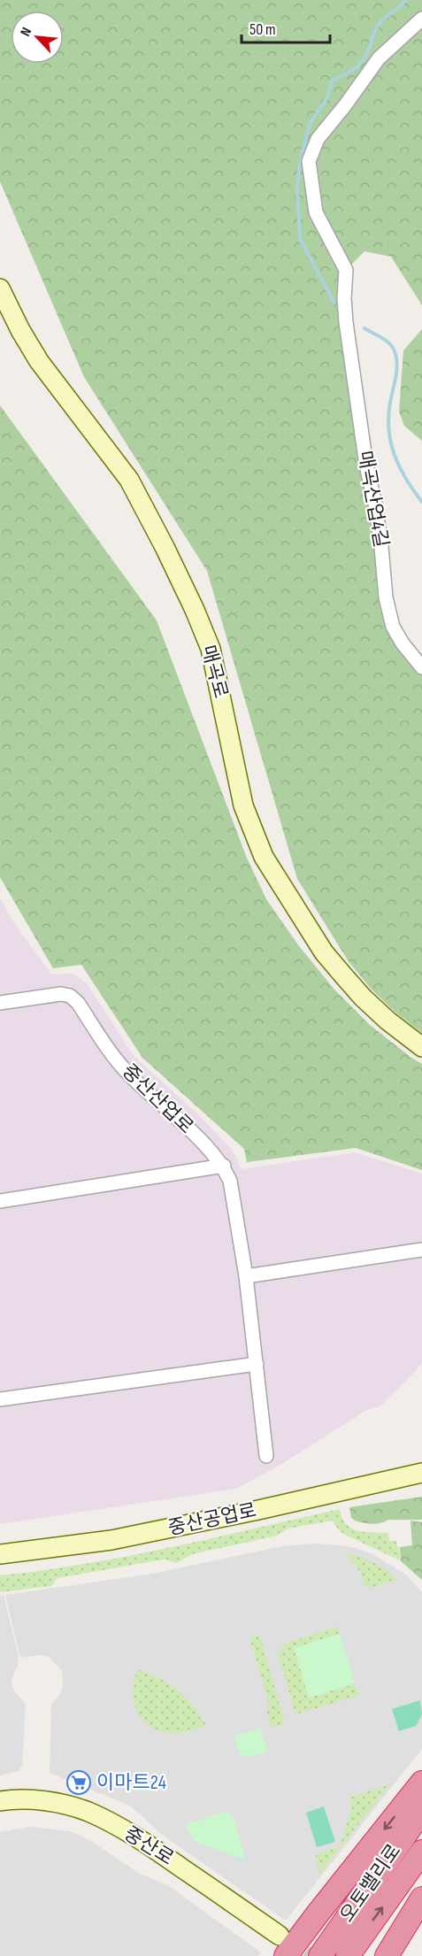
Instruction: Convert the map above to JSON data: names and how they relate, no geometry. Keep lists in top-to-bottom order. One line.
{"streets":{"highway":["오토밸리로"],"street":["매곡산업4길","매곡로","중산산업로","중산공업로","중산로"]},"places":{"supermarket":["이마트24"]},"scale_bar":"50 m","north":"top left"}
